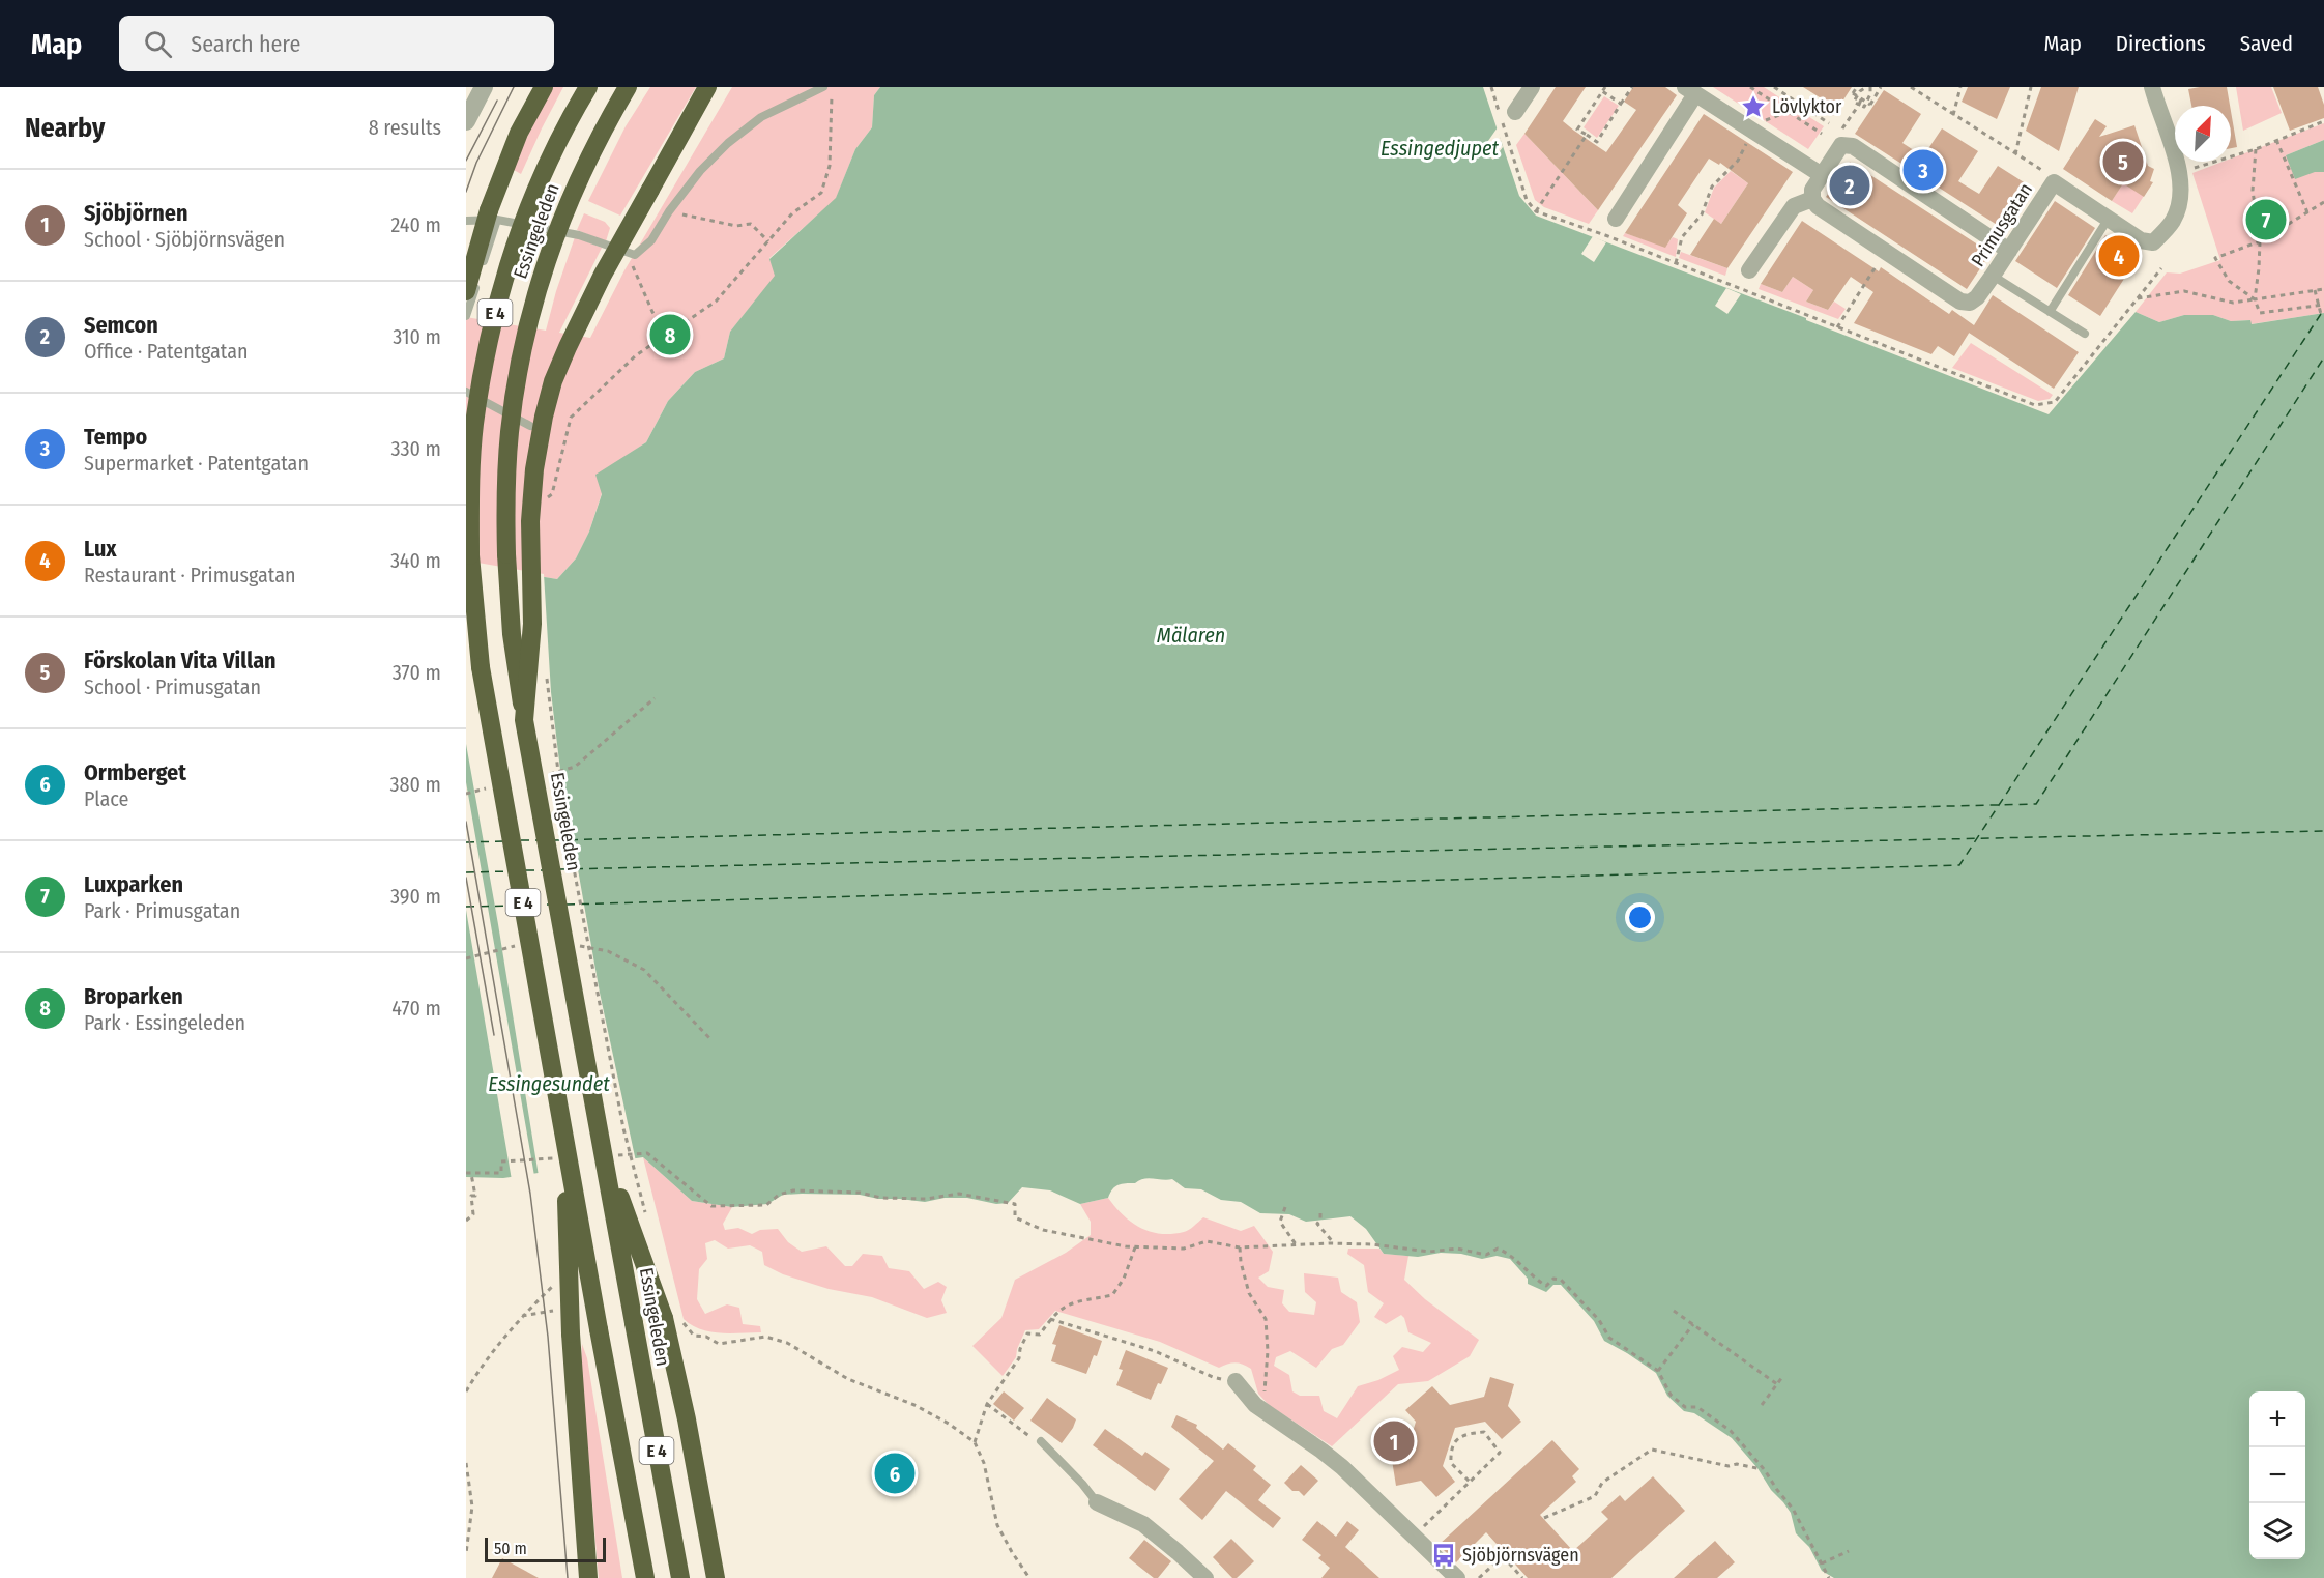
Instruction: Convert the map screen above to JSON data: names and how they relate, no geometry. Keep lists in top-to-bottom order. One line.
{"streets":{"highway":["Essingeleden","E 4"],"street":["Primusgatan"]},"water":["Essingedjupet","Mälaren","Essingesundet"],"places":{"place":["Lövlyktor"],"bus stop":["Sjöbjörnsvägen"]},"scale_bar":"50 m","north":"top right","page":{"header":"Map","search":"Search here","nav":["Map","Directions","Saved"],"heading":["Nearby","8 results"],"pins":["5","3","2","7","4","8","1","6"],"list":[{"mark":"1","name":"Sjöbjörnen","note":"School · Sjöbjörnsvägen","value":"240 m"},{"mark":"2","name":"Semcon","note":"Office · Patentgatan","value":"310 m"},{"mark":"3","name":"Tempo","note":"Supermarket · Patentgatan","value":"330 m"},{"mark":"4","name":"Lux","note":"Restaurant · Primusgatan","value":"340 m"},{"mark":"5","name":"Förskolan Vita Villan","note":"School · Primusgatan","value":"370 m"},{"mark":"6","name":"Ormberget","note":"Place","value":"380 m"},{"mark":"7","name":"Luxparken","note":"Park · Primusgatan","value":"390 m"},{"mark":"8","name":"Broparken","note":"Park · Essingeleden","value":"470 m"}],"map_buttons":["+","−"],"scale":"50 m"}}
